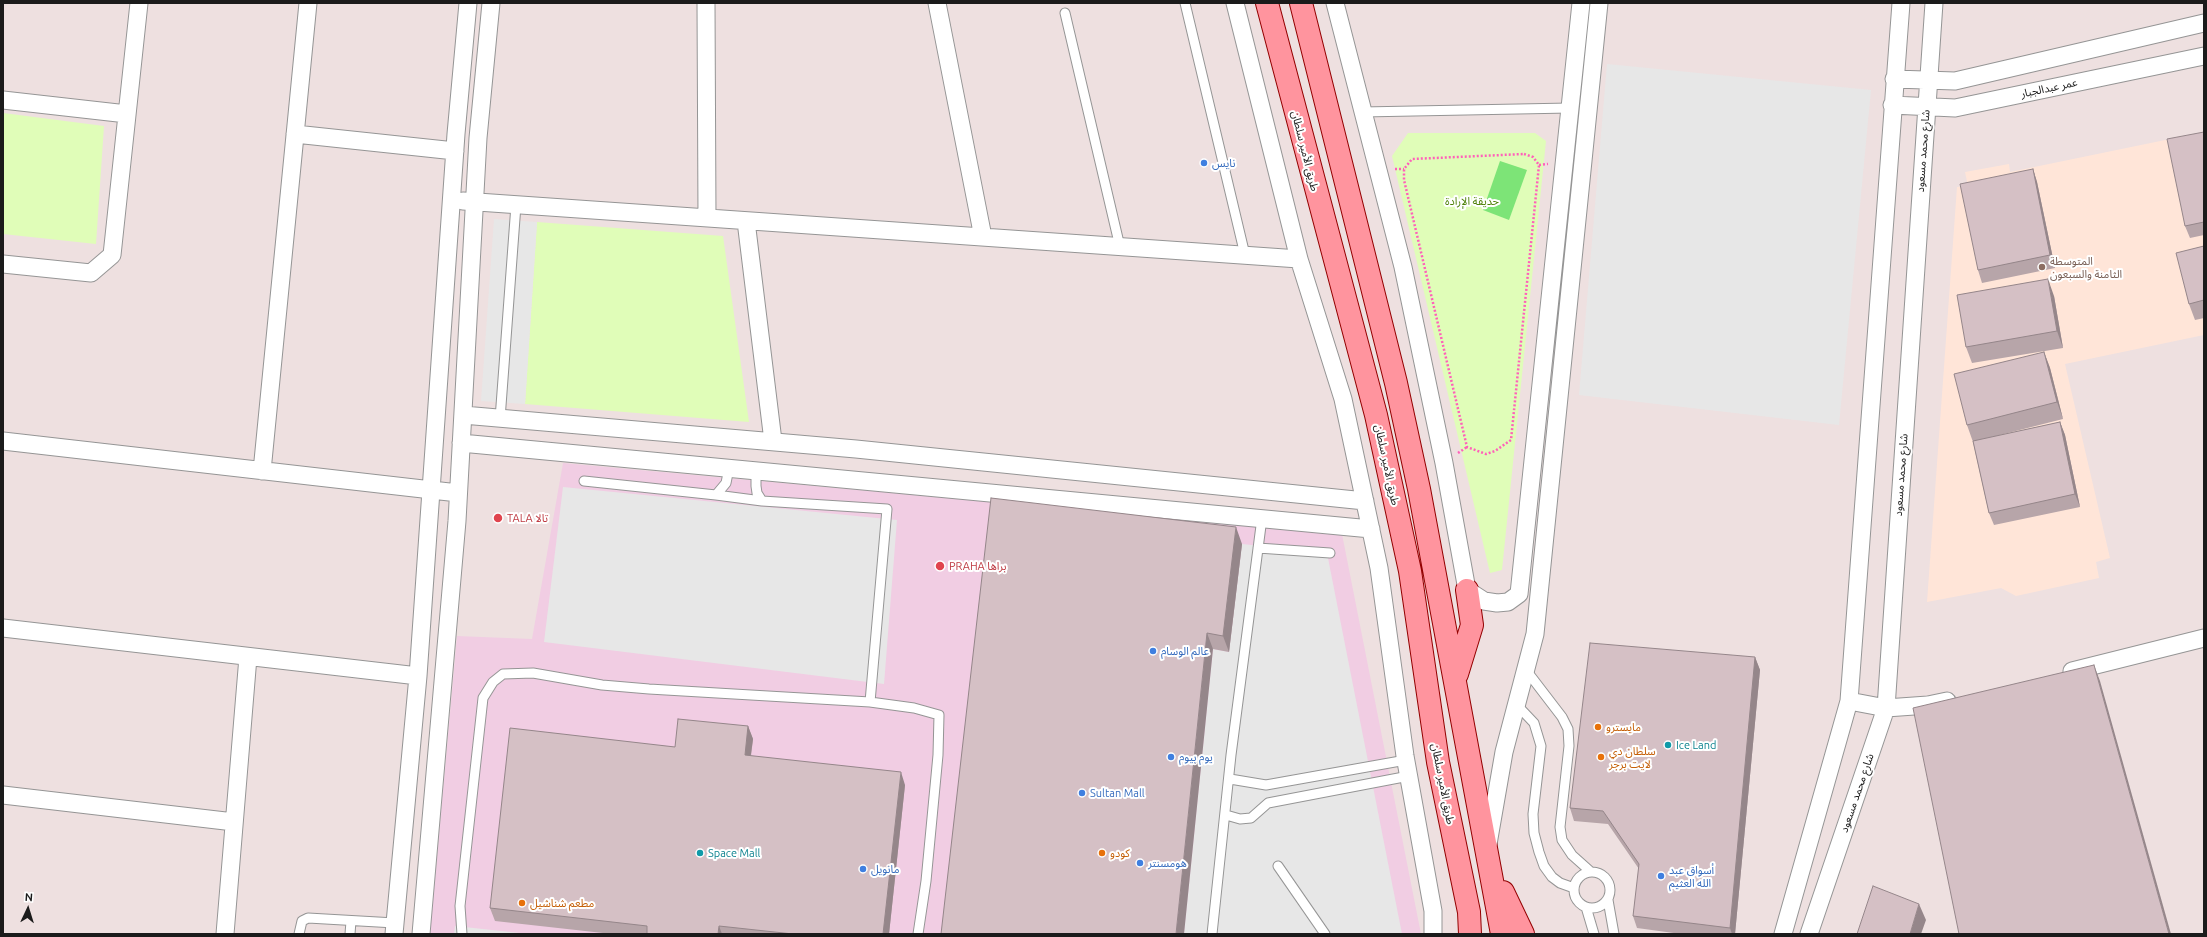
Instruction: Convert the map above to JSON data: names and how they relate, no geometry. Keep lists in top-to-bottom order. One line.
{"streets":{"main road":["طريق الأمير سلطان"],"street":["عمر عبدالجبار","شارع محمد مسعود"]},"crossings":[["عمر عبدالجبار","شارع محمد مسعود"]],"parks":["حديقة الإرادة"],"places":["نايس","المتوسطة الثامنة والسبعون","TALA تالا","PRAHA براها","عالم الوسام","مايسترو","Ice Land","يوم بيوم","سلطان دي لايت برجر","Sultan Mall","Space Mall","كودو","هومسنتر","مانويل","أسواق عبد الله العثيم","مطعم شناشيل"],"north":"top"}
